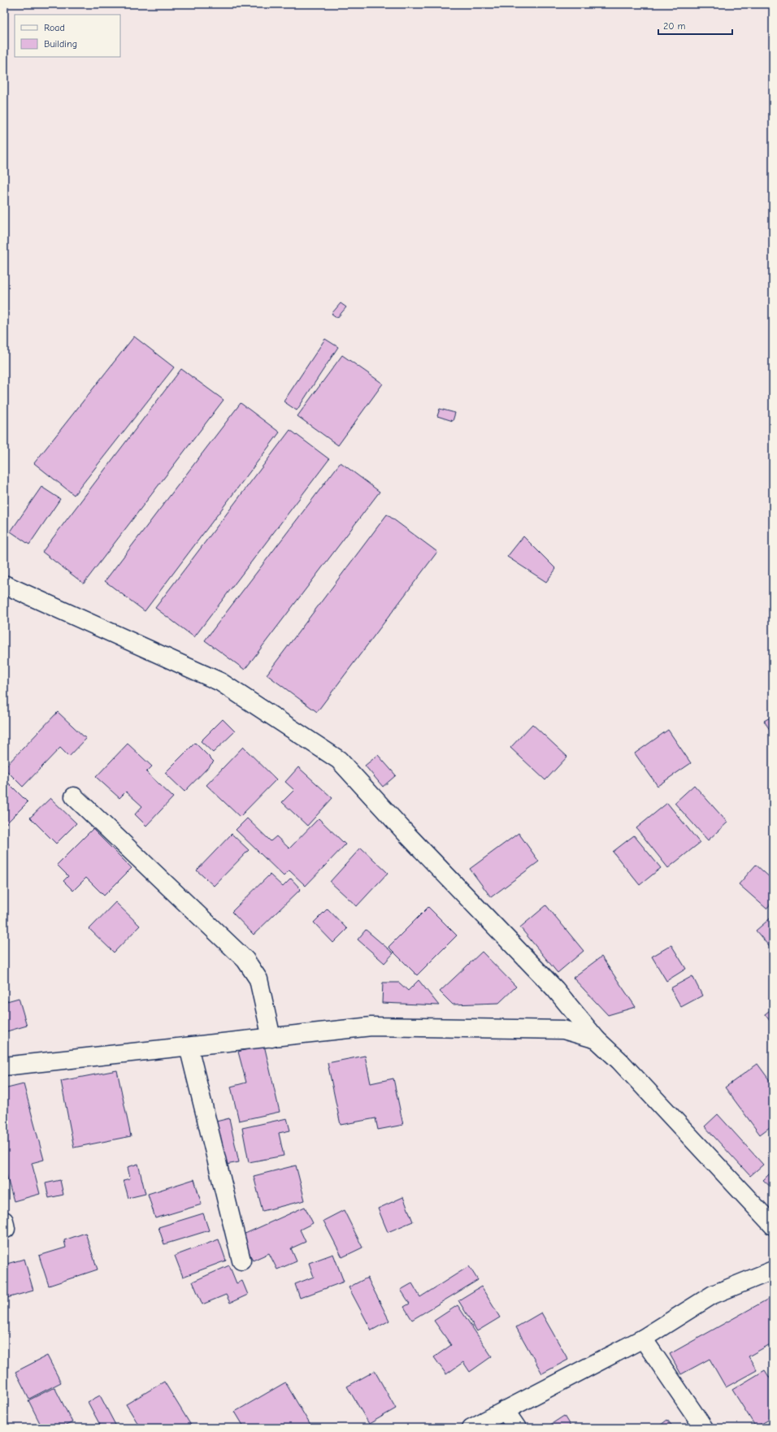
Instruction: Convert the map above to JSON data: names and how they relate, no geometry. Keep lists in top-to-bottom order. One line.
{"legend":["Road","Building"],"scale_bar":"20 m"}
